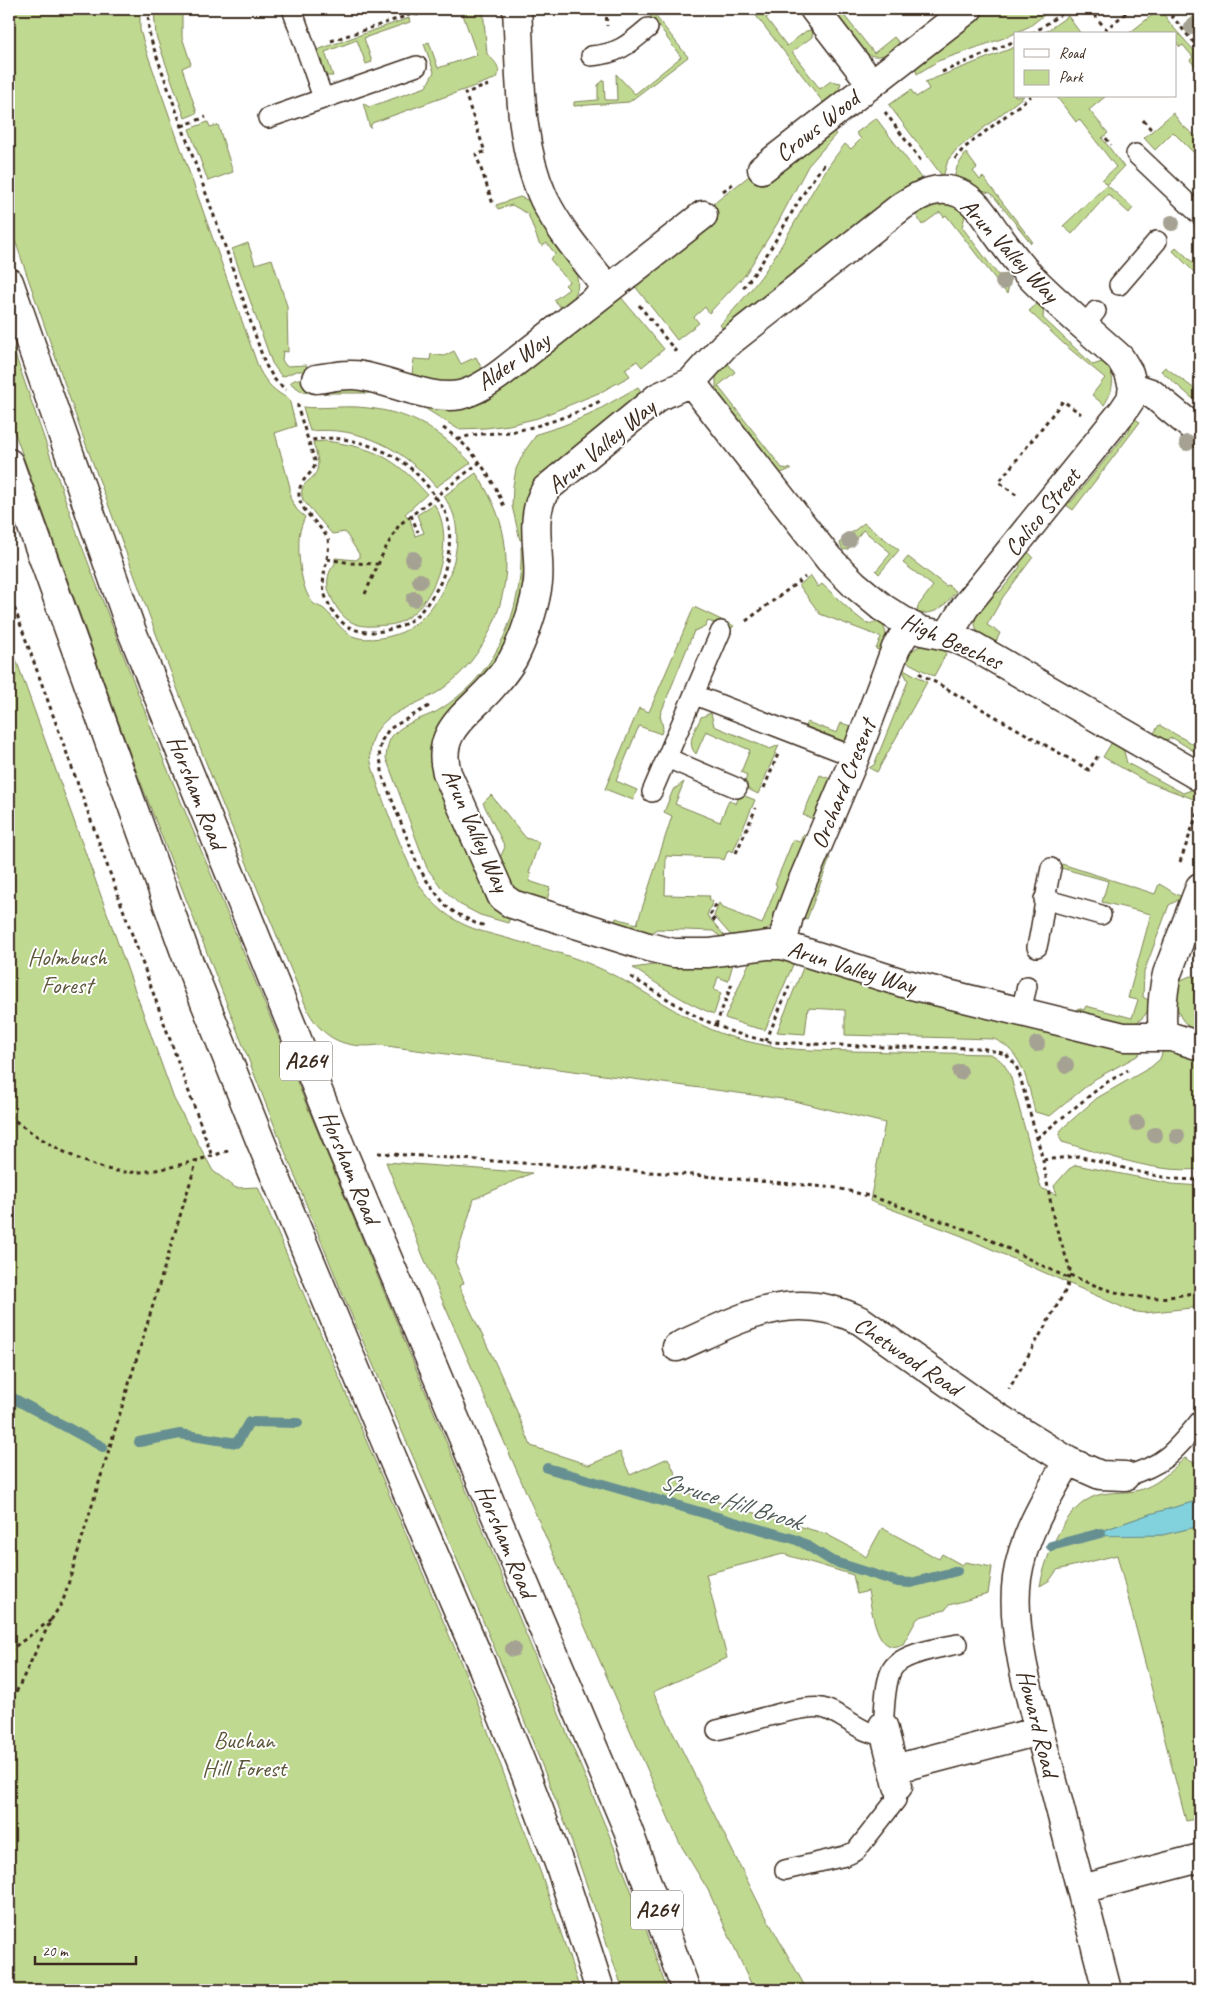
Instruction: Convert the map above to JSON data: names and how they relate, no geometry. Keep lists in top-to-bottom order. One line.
{"streets":{"main road":["Crows Wood","Arun Valley Way","Alder Way","Calico Street","High Beeches","Orchard Cresent","Horsham Road","A264","Chetwood Road","Howard Road"]},"crossings":[["Arun Valley Way","Calico Street"],["Arun Valley Way","High Beeches"],["Arun Valley Way","Orchard Cresent"],["Calico Street","High Beeches"],["High Beeches","Orchard Cresent"],["Chetwood Road","Howard Road"]],"water":["Spruce Hill Brook"],"parks":["Holmbush Forest","Buchan Hill Forest"],"legend":["Road","Park"],"scale_bar":"20 m"}
